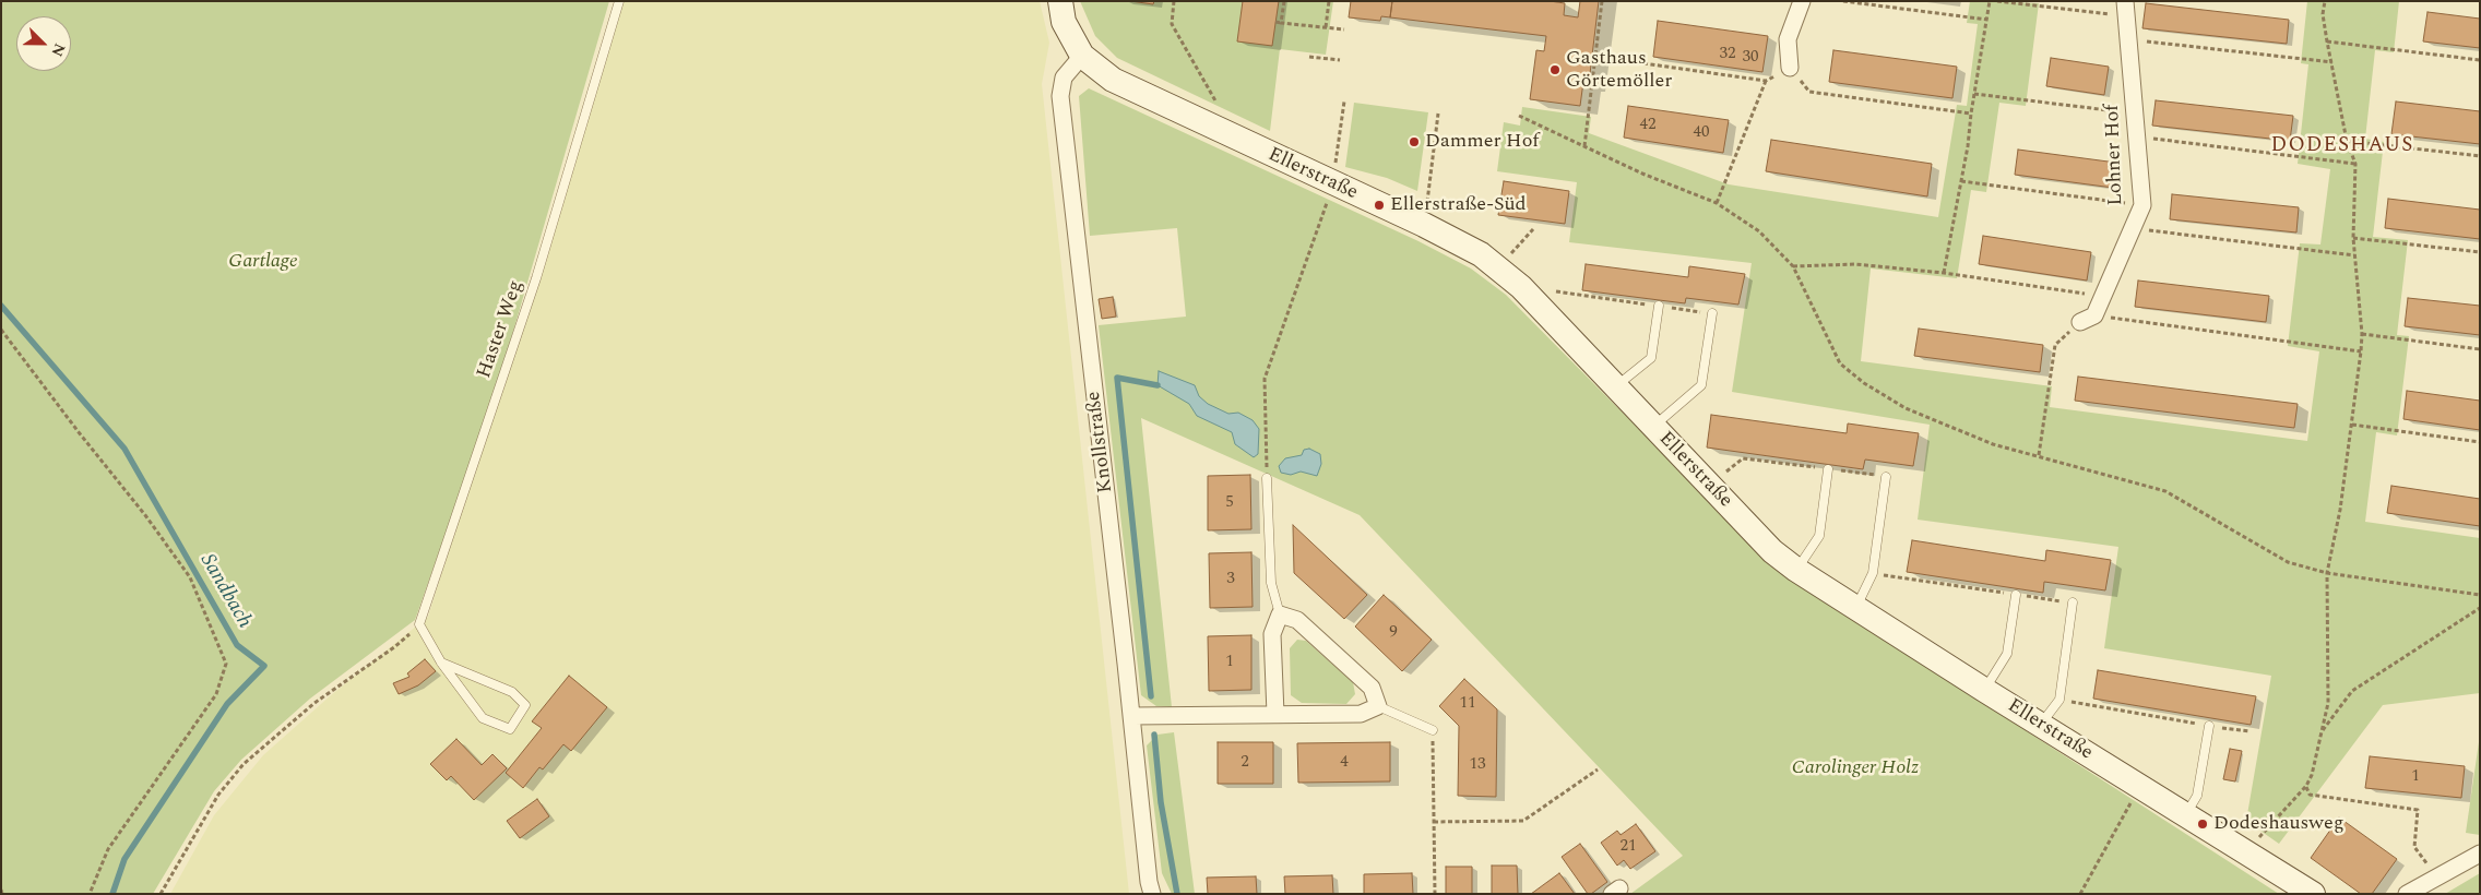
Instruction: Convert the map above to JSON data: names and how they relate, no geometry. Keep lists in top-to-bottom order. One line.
{"streets":{"street":["Lohner Hof","Ellerstraße","Knollstraße"],"lane":["Haster Weg"]},"crossings":[["Ellerstraße","Knollstraße"]],"districts":["DODESHAUS"],"water":["Sandbach"],"parks":["Gartlage","Carolinger Holz"],"places":["Gasthaus Görtemöller","Dammer Hof","Ellerstraße-Süd","Dodeshausweg"],"house_numbers":["32","30","42","40","5","3","9","1","11","2","4","13","1","21"],"north":"bottom right"}
